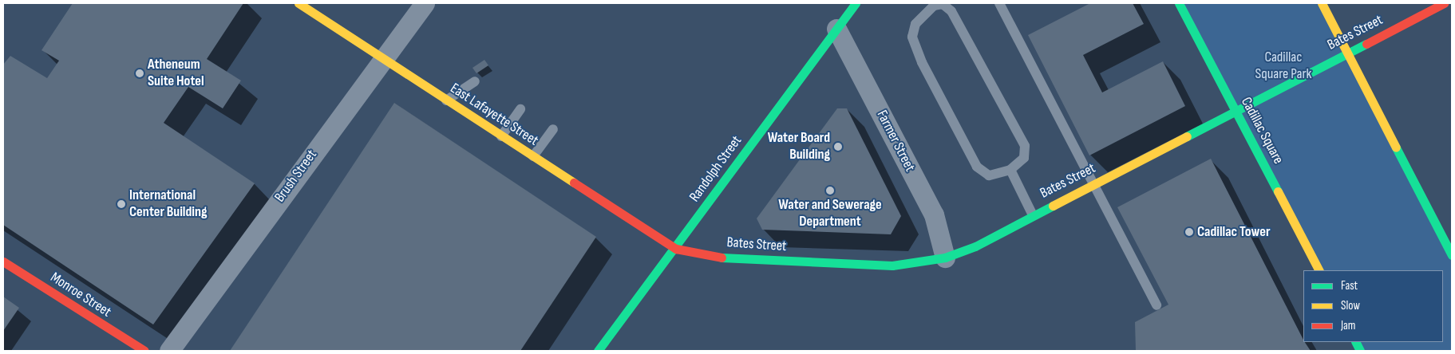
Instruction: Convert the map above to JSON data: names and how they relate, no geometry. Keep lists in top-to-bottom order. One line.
{"streets":{"street":["Bates Street","East Lafayette Street","Cadillac Square","Farmer Street","Randolph Street","Brush Street","Monroe Street"]},"crossings":[["Bates Street","East Lafayette Street"],["Bates Street","Cadillac Square"],["Bates Street","Farmer Street"],["Bates Street","Randolph Street"],["East Lafayette Street","Randolph Street"],["East Lafayette Street","Brush Street"],["Farmer Street","Randolph Street"]],"parks":["Cadillac Square Park"],"places":["Atheneum Suite Hotel","Water Board Building","Water and Sewerage Department","International Center Building","Cadillac Tower"],"legend":["Fast","Slow","Jam"]}
